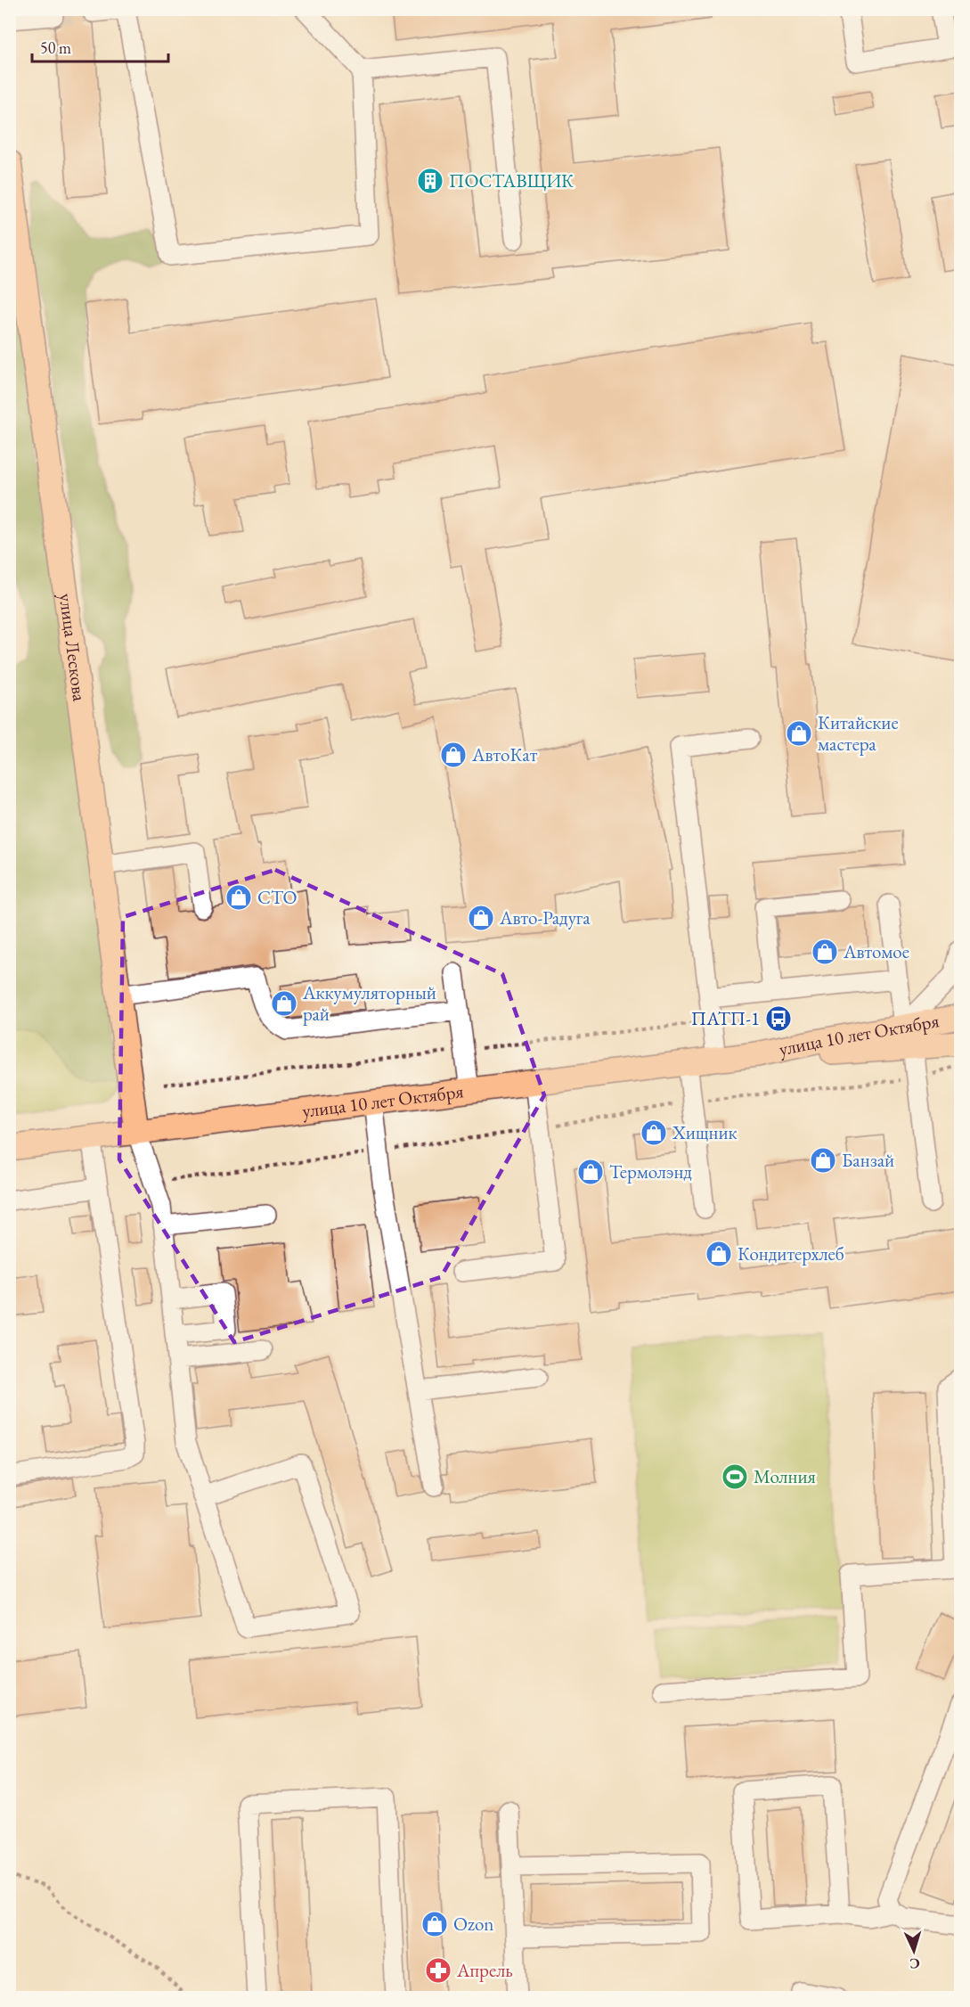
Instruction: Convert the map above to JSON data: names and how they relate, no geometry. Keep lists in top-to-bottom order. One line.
{"streets":{"main road":["улица Лескова","улица 10 лет Октября"]},"crossings":[["улица Лескова","улица 10 лет Октября"]],"places":{"building":["ПОСТАВЩИК"],"shop":["Китайские мастера","АвтоКат","СТО","Авто-Радуга","Автомое","Аккумуляторный рай","Хищник","Банзай","Термолэнд","Кондитерхлеб","Ozon"],"bus stop":["ПАТП-1"],"sports":["Молния"],"pharmacy":["Апрель"]},"scale_bar":"50 m","north":"bottom"}
